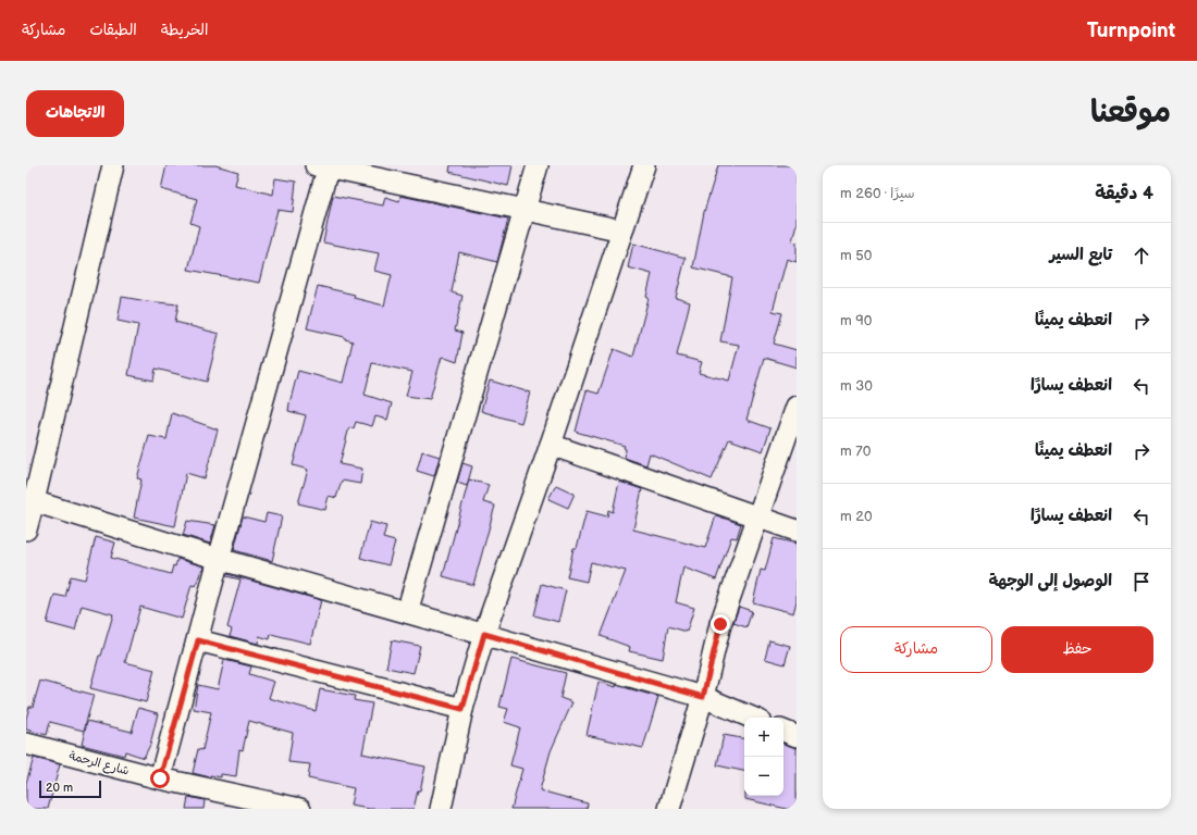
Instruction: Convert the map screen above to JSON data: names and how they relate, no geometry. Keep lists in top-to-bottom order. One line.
{"streets":{"street":["شارع الرحمة"]},"scale_bar":"20 m","page":{"header":"Turnpoint","nav":["الخريطة","الطبقات","مشاركة"],"title":"موقعنا","buttons":["الاتجاهات",["حفظ","مشاركة"]],"heading":["4 دقيقة","سيرًا · 260 m"],"list":[["تابع السير","50 m"],["انعطف يمينًا","90 m"],["انعطف يسارًا","30 m"],["انعطف يمينًا","70 m"],["انعطف يسارًا","20 m"],"الوصول إلى الوجهة"],"map_buttons":["+","−"],"scale":"20 m"}}
